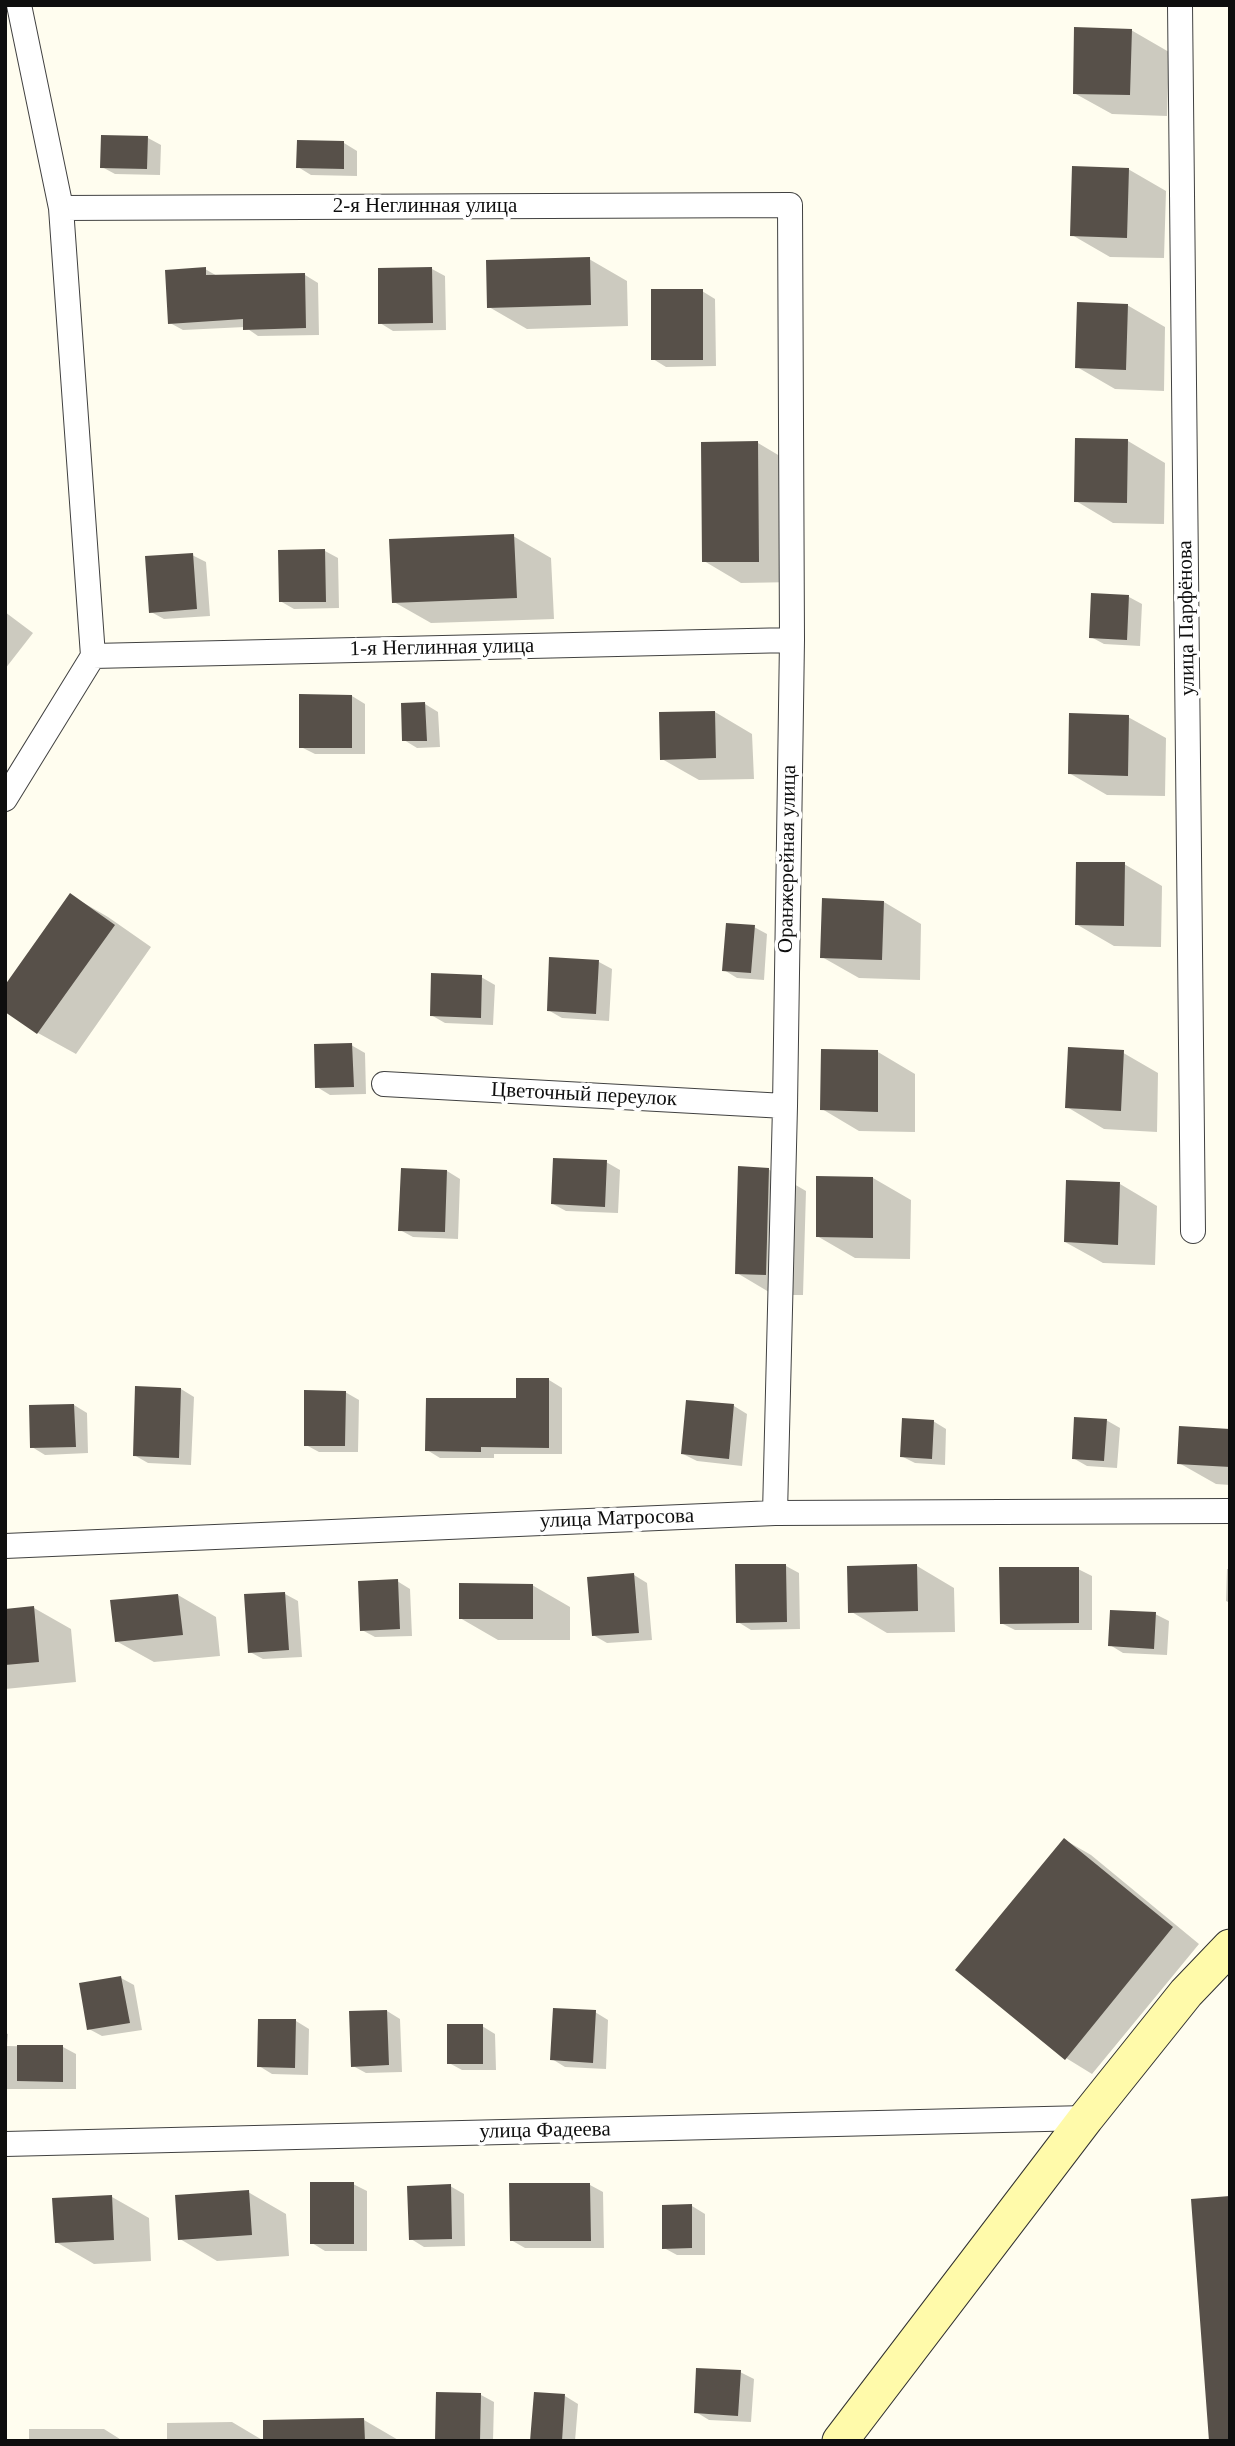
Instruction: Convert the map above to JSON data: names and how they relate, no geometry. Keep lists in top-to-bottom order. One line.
{"streets":{"street":["2-я Неглинная улица","улица Парфёнова","1-я Неглинная улица","Оранжерейная улица","Цветочный переулок","улица Матросова","улица Фадеева"]},"crossings":[["2-я Неглинная улица","Оранжерейная улица"],["1-я Неглинная улица","Оранжерейная улица"],["Оранжерейная улица","Цветочный переулок"],["Оранжерейная улица","улица Матросова"]]}
